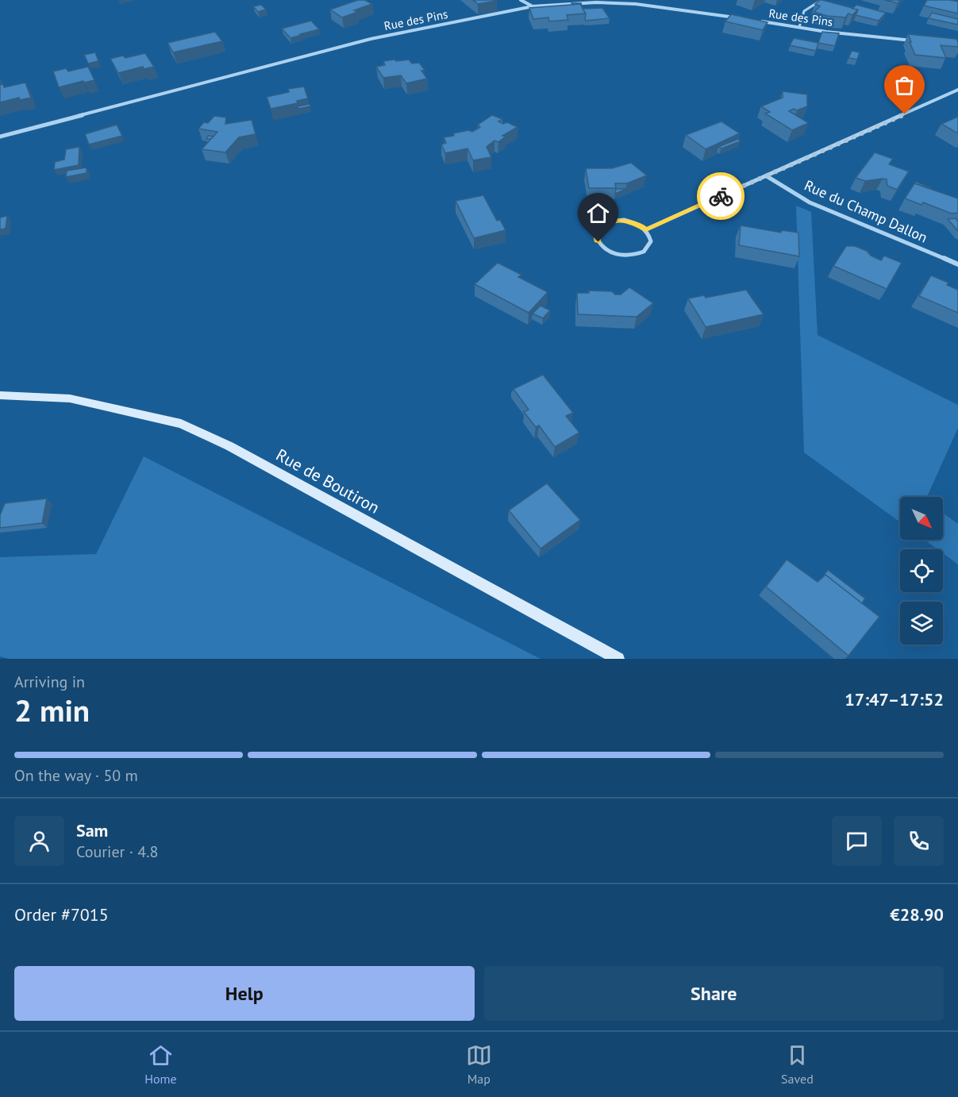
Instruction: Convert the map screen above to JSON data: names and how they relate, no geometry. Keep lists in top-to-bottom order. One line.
{"streets":{"main road":["Rue de Boutiron"],"street":["Rue des Pins","Rue du Champ Dallon"]},"north":"bottom right","page":{"heading":["2 min","Arriving in","17:47–17:52"],"panel":["Sam","Courier · 4.8","Order #7015","€28.90"],"bar":"On the way · 50 m","buttons":["Help","Share"],"tabs":["Home","Map","Saved"]}}
